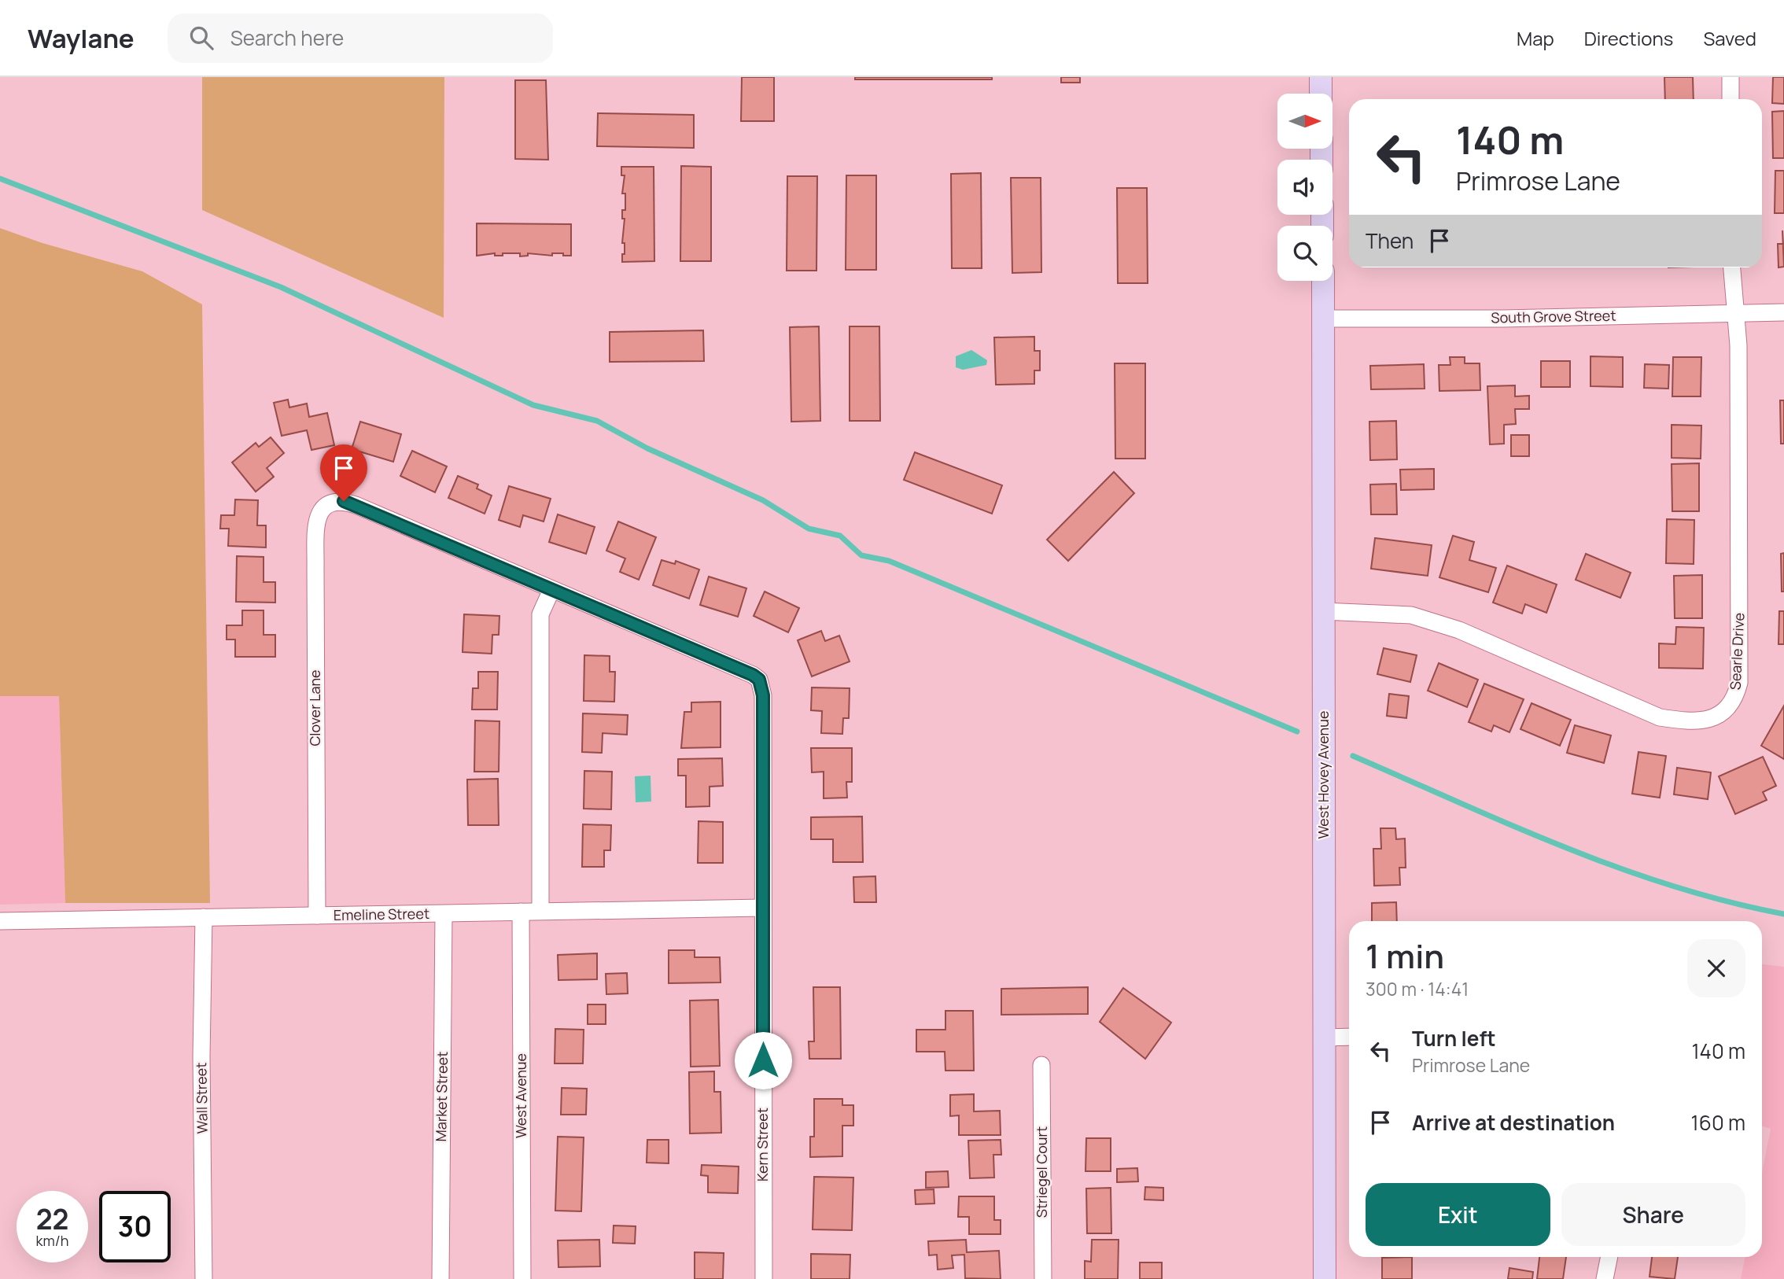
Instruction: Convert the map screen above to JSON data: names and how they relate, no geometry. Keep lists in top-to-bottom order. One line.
{"streets":{"main road":["West Hovey Avenue"],"street":["South Grove Street","Searle Drive","Clover Lane","Emeline Street","West Avenue","Market Street","Wall Street","Kern Street","Striegel Court"]},"crossings":[["South Grove Street","Searle Drive"],["South Grove Street","West Hovey Avenue"],["Searle Drive","West Hovey Avenue"],["Clover Lane","Emeline Street"],["Clover Lane","Kern Street"],["Emeline Street","West Avenue"],["Emeline Street","Market Street"],["Emeline Street","Wall Street"],["Emeline Street","Kern Street"]],"north":"right","page":{"header":"Waylane","search":"Search here","nav":["Map","Directions","Saved"],"turn":["140 m","Primrose Lane"],"then":"Then","heading":["1 min","300 m · 14:41"],"list":[{"name":"Turn left","note":"Primrose Lane","value":"140 m"},{"name":"Arrive at destination","value":"160 m"}],"buttons":["Exit","Share"],"speed":"22 km/h","limit":"30"}}
